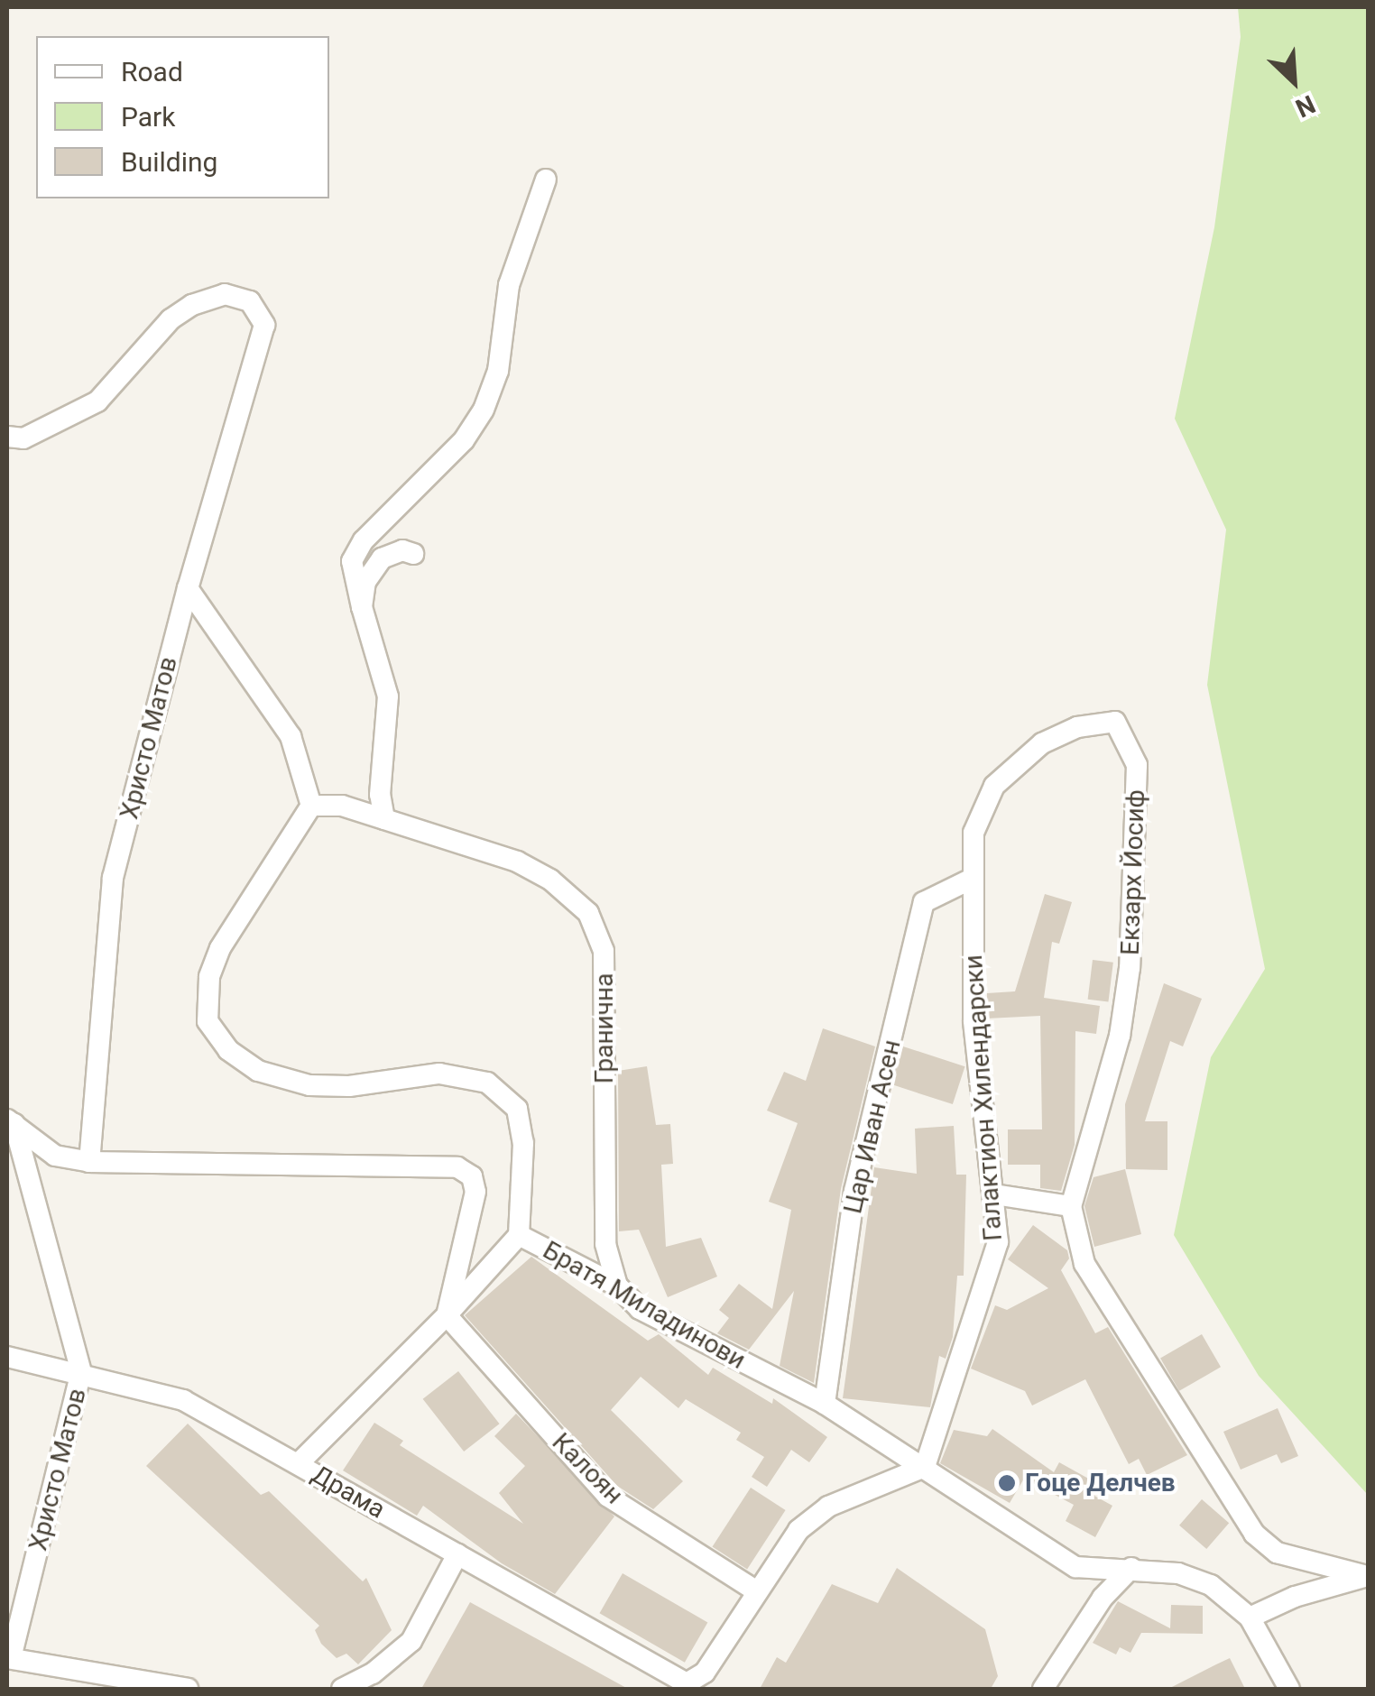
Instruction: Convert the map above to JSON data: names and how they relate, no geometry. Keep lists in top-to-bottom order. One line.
{"streets":{"street":["Христо Матов","Екзарх Йосиф","Гранична","Галактион Хилендарски","Цар Иван Асен","Братя Миладинови","Калоян","Драма"]},"crossings":[["Христо Матов","Драма"],["Екзарх Йосиф","Галактион Хилендарски"],["Екзарх Йосиф","Цар Иван Асен"],["Гранична","Братя Миладинови"],["Галактион Хилендарски","Цар Иван Асен"],["Галактион Хилендарски","Братя Миладинови"],["Цар Иван Асен","Братя Миладинови"],["Братя Миладинови","Калоян"],["Калоян","Драма"]],"places":["Гоце Делчев"],"legend":["Road","Park","Building"],"north":"bottom right"}
